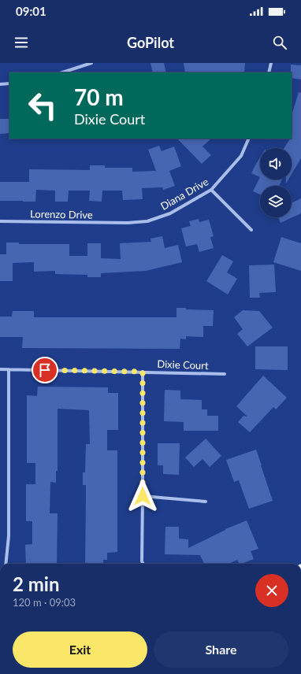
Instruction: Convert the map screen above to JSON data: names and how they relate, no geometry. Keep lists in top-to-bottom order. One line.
{"streets":{"street":["Diana Drive","Lorenzo Drive","Dixie Court"]},"crossings":[["Diana Drive","Lorenzo Drive"]],"page":{"status":"09:01","header":"GoPilot","turn":["70 m","Dixie Court"],"heading":["2 min","120 m · 09:03"],"buttons":["Exit","Share"]}}
